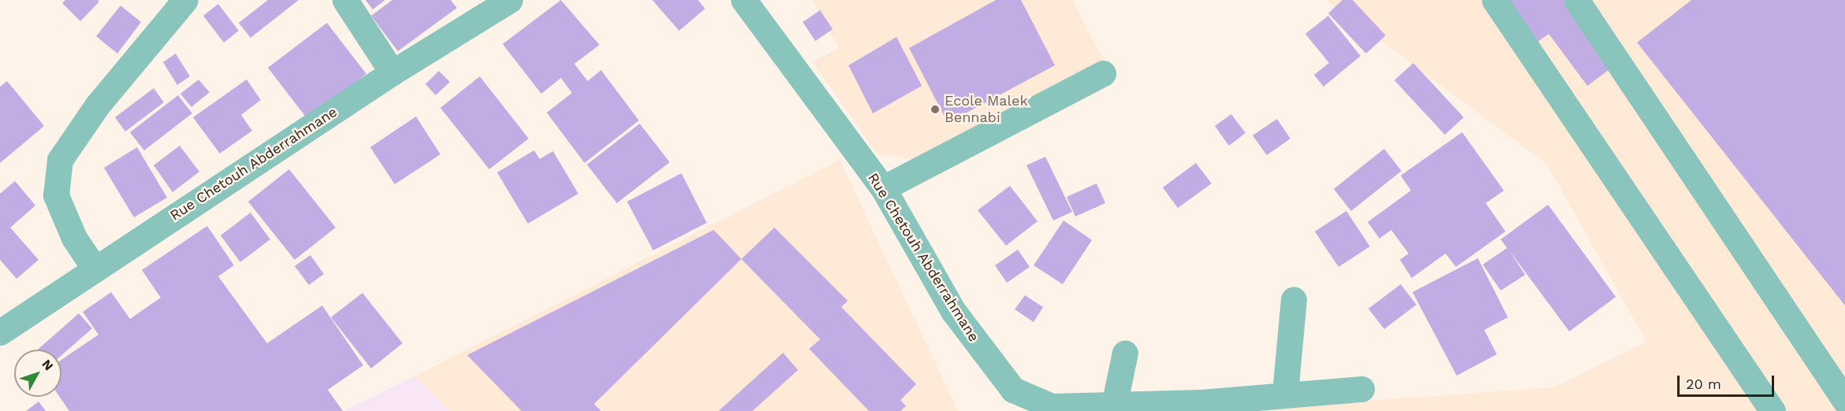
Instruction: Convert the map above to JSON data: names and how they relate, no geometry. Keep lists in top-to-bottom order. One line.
{"streets":{"street":["Rue Chetouh Abderrahmane"]},"places":["Ecole Malek Bennabi"],"scale_bar":"20 m","north":"top right"}
